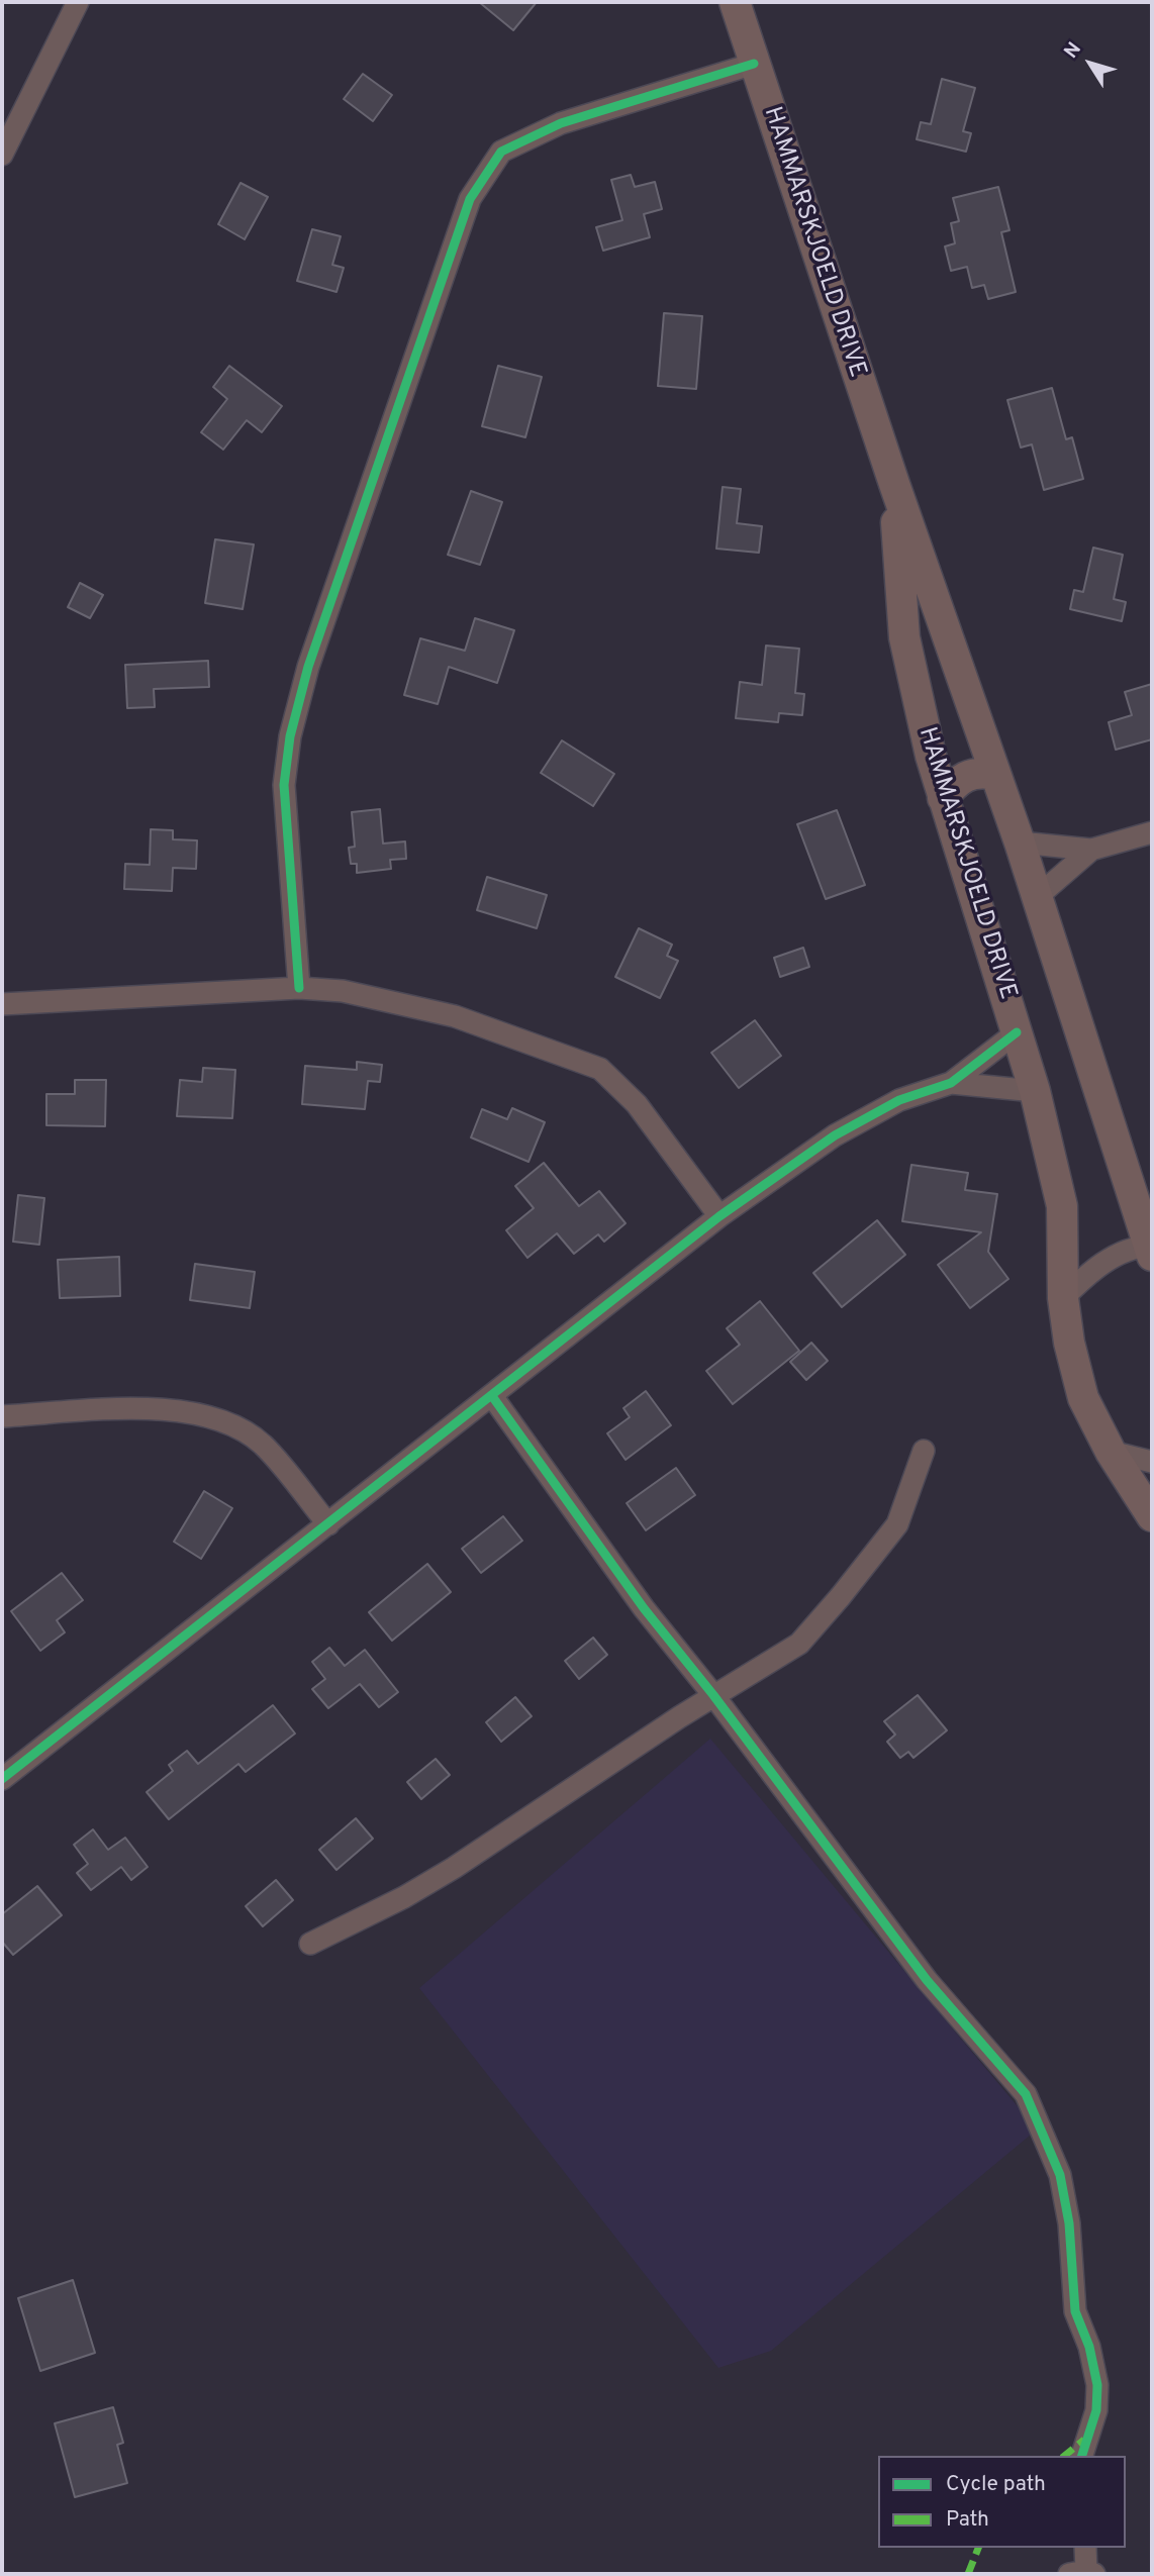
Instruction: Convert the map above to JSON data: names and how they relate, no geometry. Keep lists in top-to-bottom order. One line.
{"streets":{"main road":["HAMMARSKJOELD DRIVE"]},"legend":["Cycle path","Path"],"north":"top left"}
